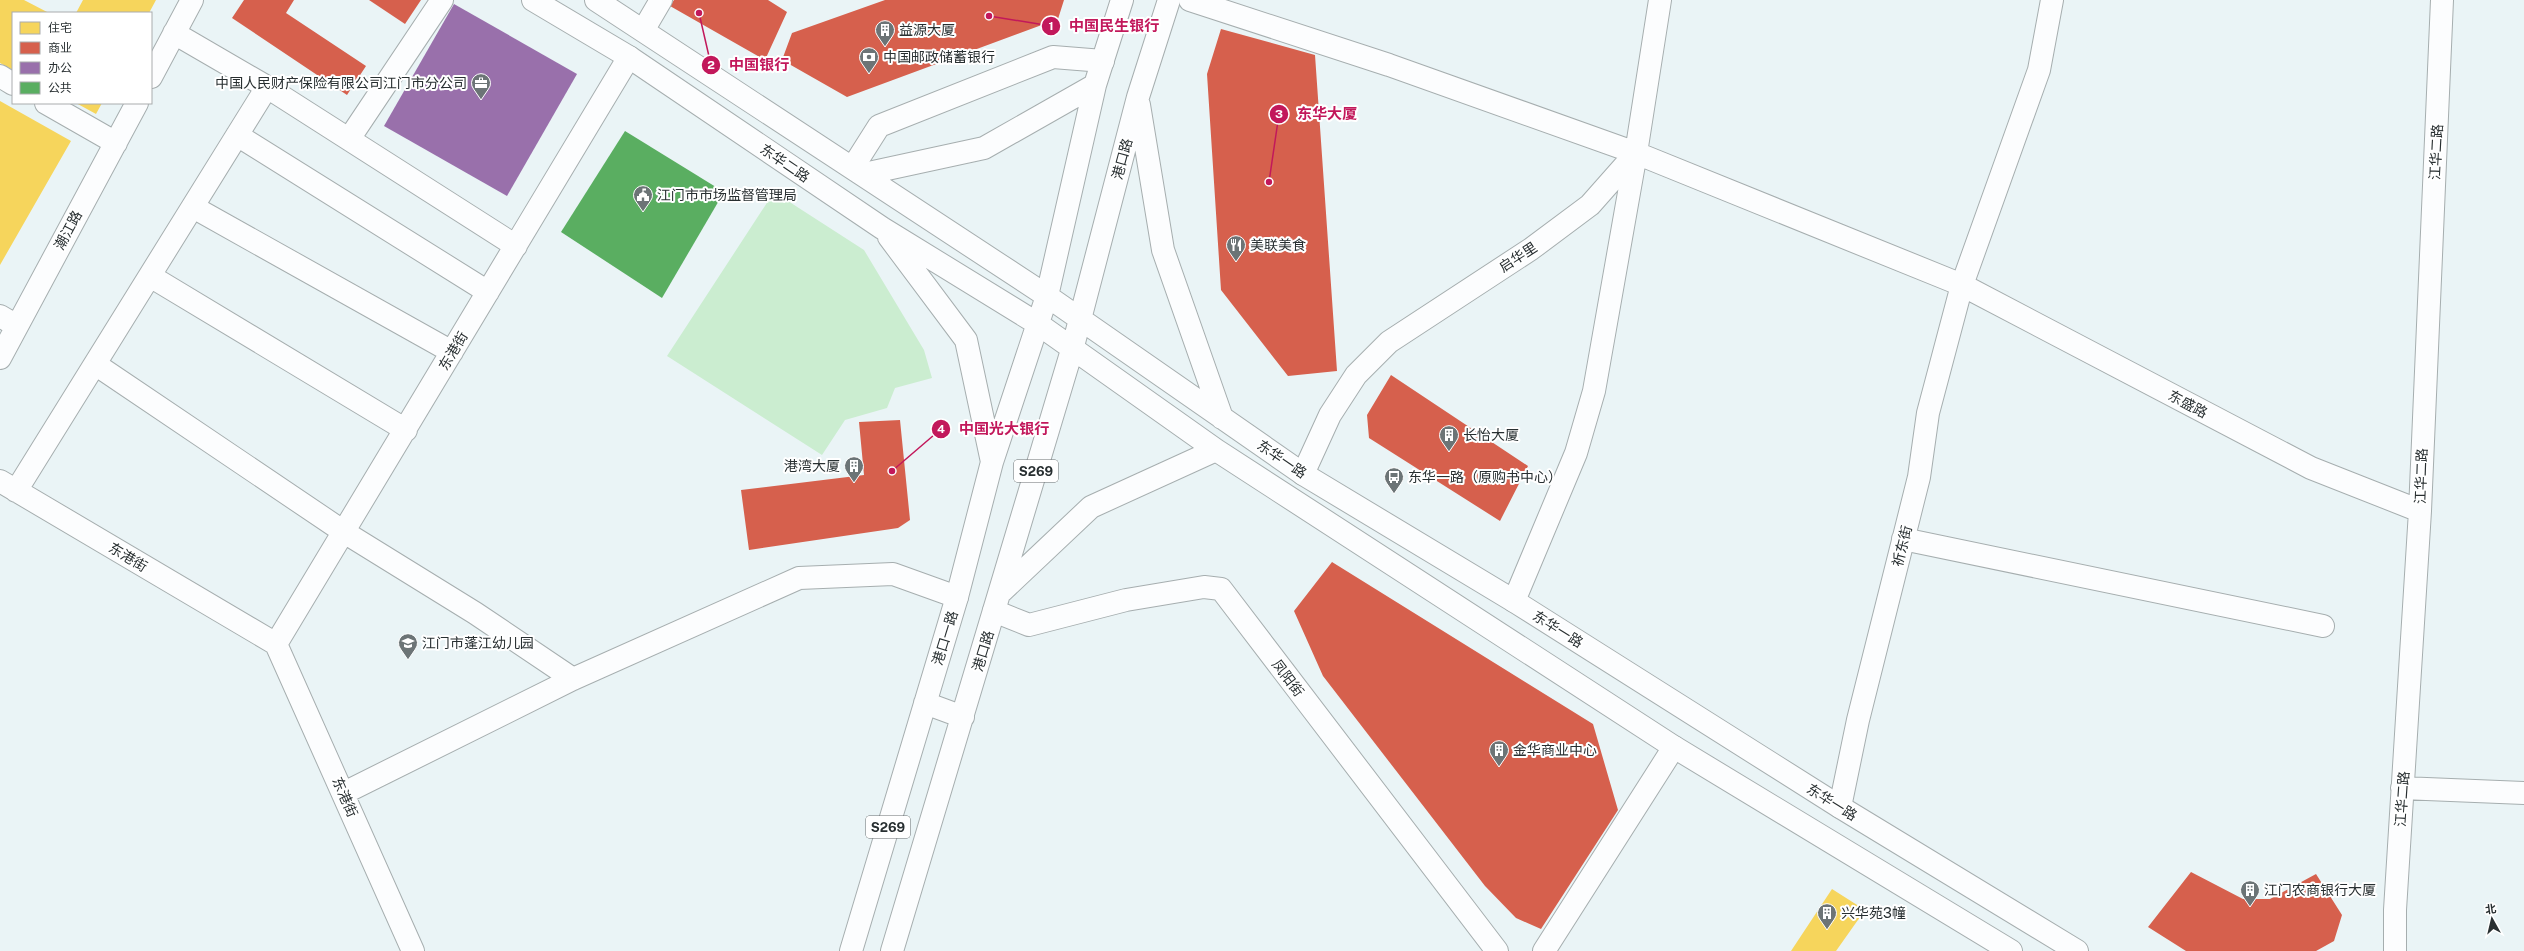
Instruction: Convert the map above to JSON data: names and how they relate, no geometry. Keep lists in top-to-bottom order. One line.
{"streets":{"street":["江华二路","港口路","东华二路","潮江路","启华里","东港街","东盛路","东华一路","S269","祈东街","港口一路","凤阳街"]},"crossings":[["江华二路","东盛路"],["港口路","东华一路"],["港口路","S269"],["港口路","凤阳街"],["东华二路","东港街"],["东华二路","东华一路"],["东华二路","S269"],["东华二路","港口一路"],["启华里","东盛路"],["启华里","东华一路"],["东盛路","祈东街"],["东华一路","S269"],["东华一路","祈东街"],["东华一路","港口一路"],["S269","港口一路"]],"places":{"other":["中国银行","中国民生银行","东华大厦","中国光大银行"],"building":["益源大厦","长怡大厦","港湾大厦","金华商业中心","江门农商银行大厦","兴华苑3幢"],"bank":["中国邮政储蓄银行"],"office":["中国人民财产保险有限公司江门市分公司"],"public building":["江门市市场监督管理局"],"restaurant":["美联美食"],"bus stop":["东华一路（原购书中心）"],"school or university":["江门市蓬江幼儿园"]},"legend":["住宅","商业","办公","公共"],"north":"top"}
